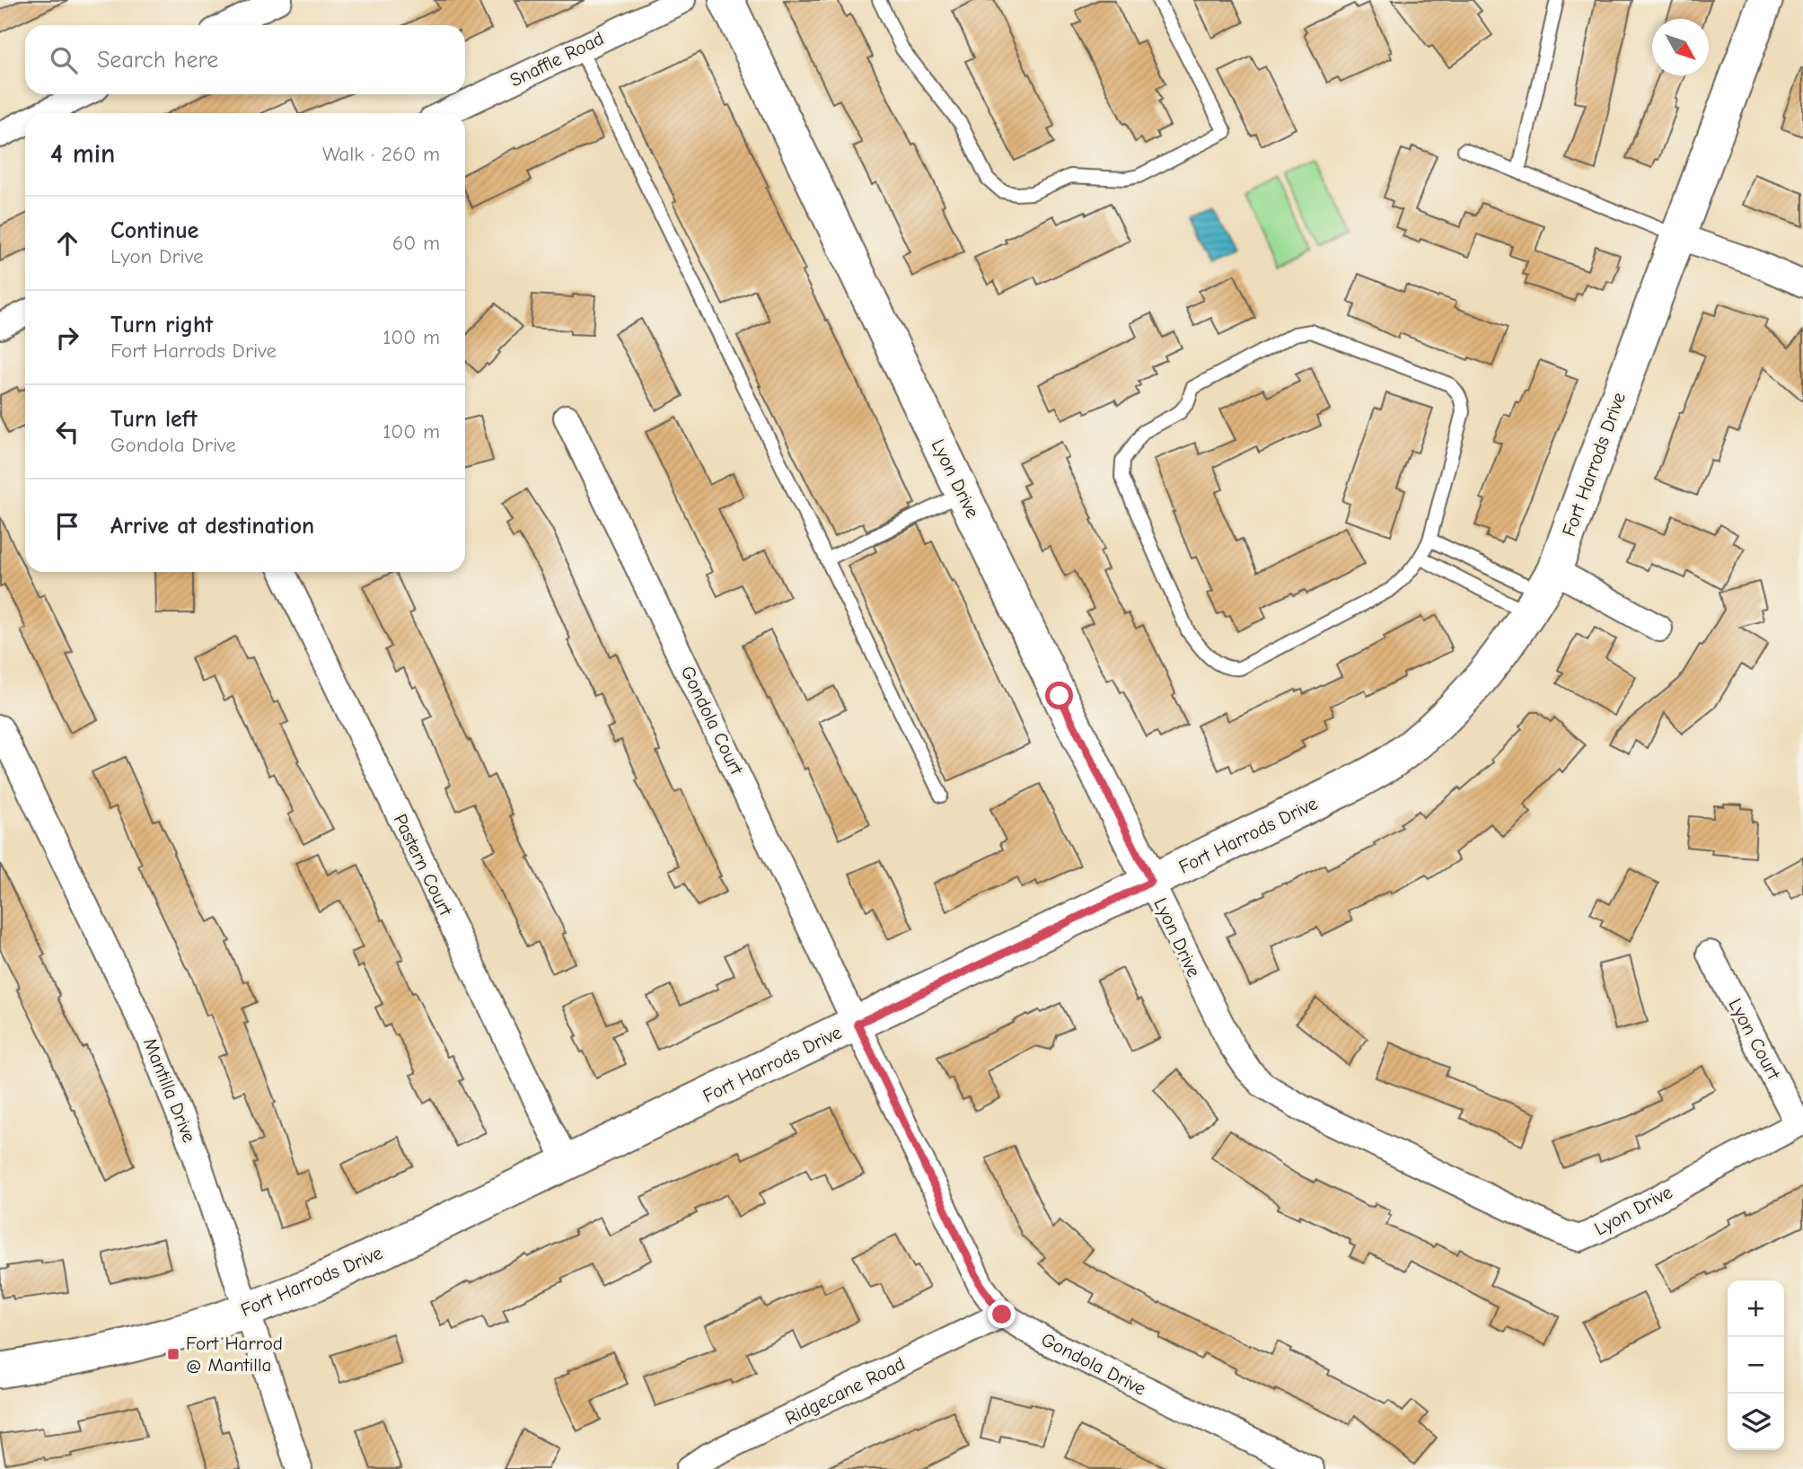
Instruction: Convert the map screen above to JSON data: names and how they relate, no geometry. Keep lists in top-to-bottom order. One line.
{"streets":{"street":["Snaffle Road","Fort Harrods Drive","Lyon Drive","Gondola Court","Pastern Court","Lyon Court","Mantilla Drive","Gondola Drive","Ridgecane Road"]},"crossings":[["Fort Harrods Drive","Lyon Drive"],["Fort Harrods Drive","Gondola Court"],["Fort Harrods Drive","Pastern Court"],["Fort Harrods Drive","Mantilla Drive"],["Fort Harrods Drive","Gondola Drive"],["Lyon Drive","Lyon Court"],["Gondola Court","Gondola Drive"],["Gondola Drive","Ridgecane Road"]],"places":{"transit":["Fort Harrod @ Mantilla"]},"north":"bottom right","page":{"search":"Search here","heading":["4 min","Walk · 260 m"],"list":[["Continue","Lyon Drive","60 m"],["Turn right","Fort Harrods Drive","100 m"],["Turn left","Gondola Drive","100 m"],"Arrive at destination"],"map_buttons":["+","−"]}}
